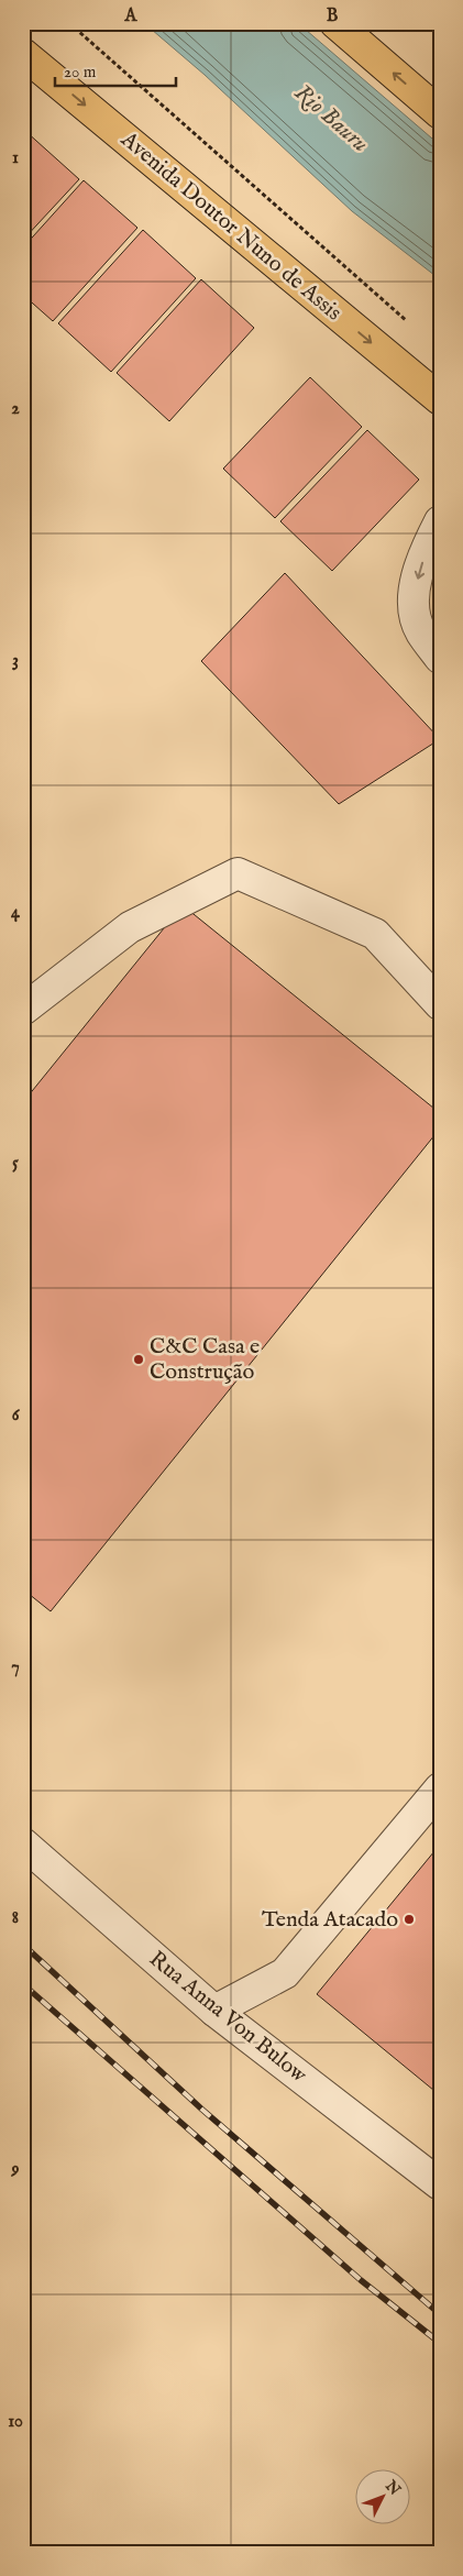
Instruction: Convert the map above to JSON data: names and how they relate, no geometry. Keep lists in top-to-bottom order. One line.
{"streets":{"main road":["Avenida Doutor Nuno de Assis"],"street":["Rua Anna Von Bulow"]},"one_way":["Avenida Doutor Nuno de Assis"],"water":["Rio Bauru"],"places":["C&C Casa e Construção","Tenda Atacado"],"scale_bar":"20 m","north":"top right","grid":{"columns":["A","B"],"rows":["1","2","3","4","5","6","7","8","9","10"]}}
